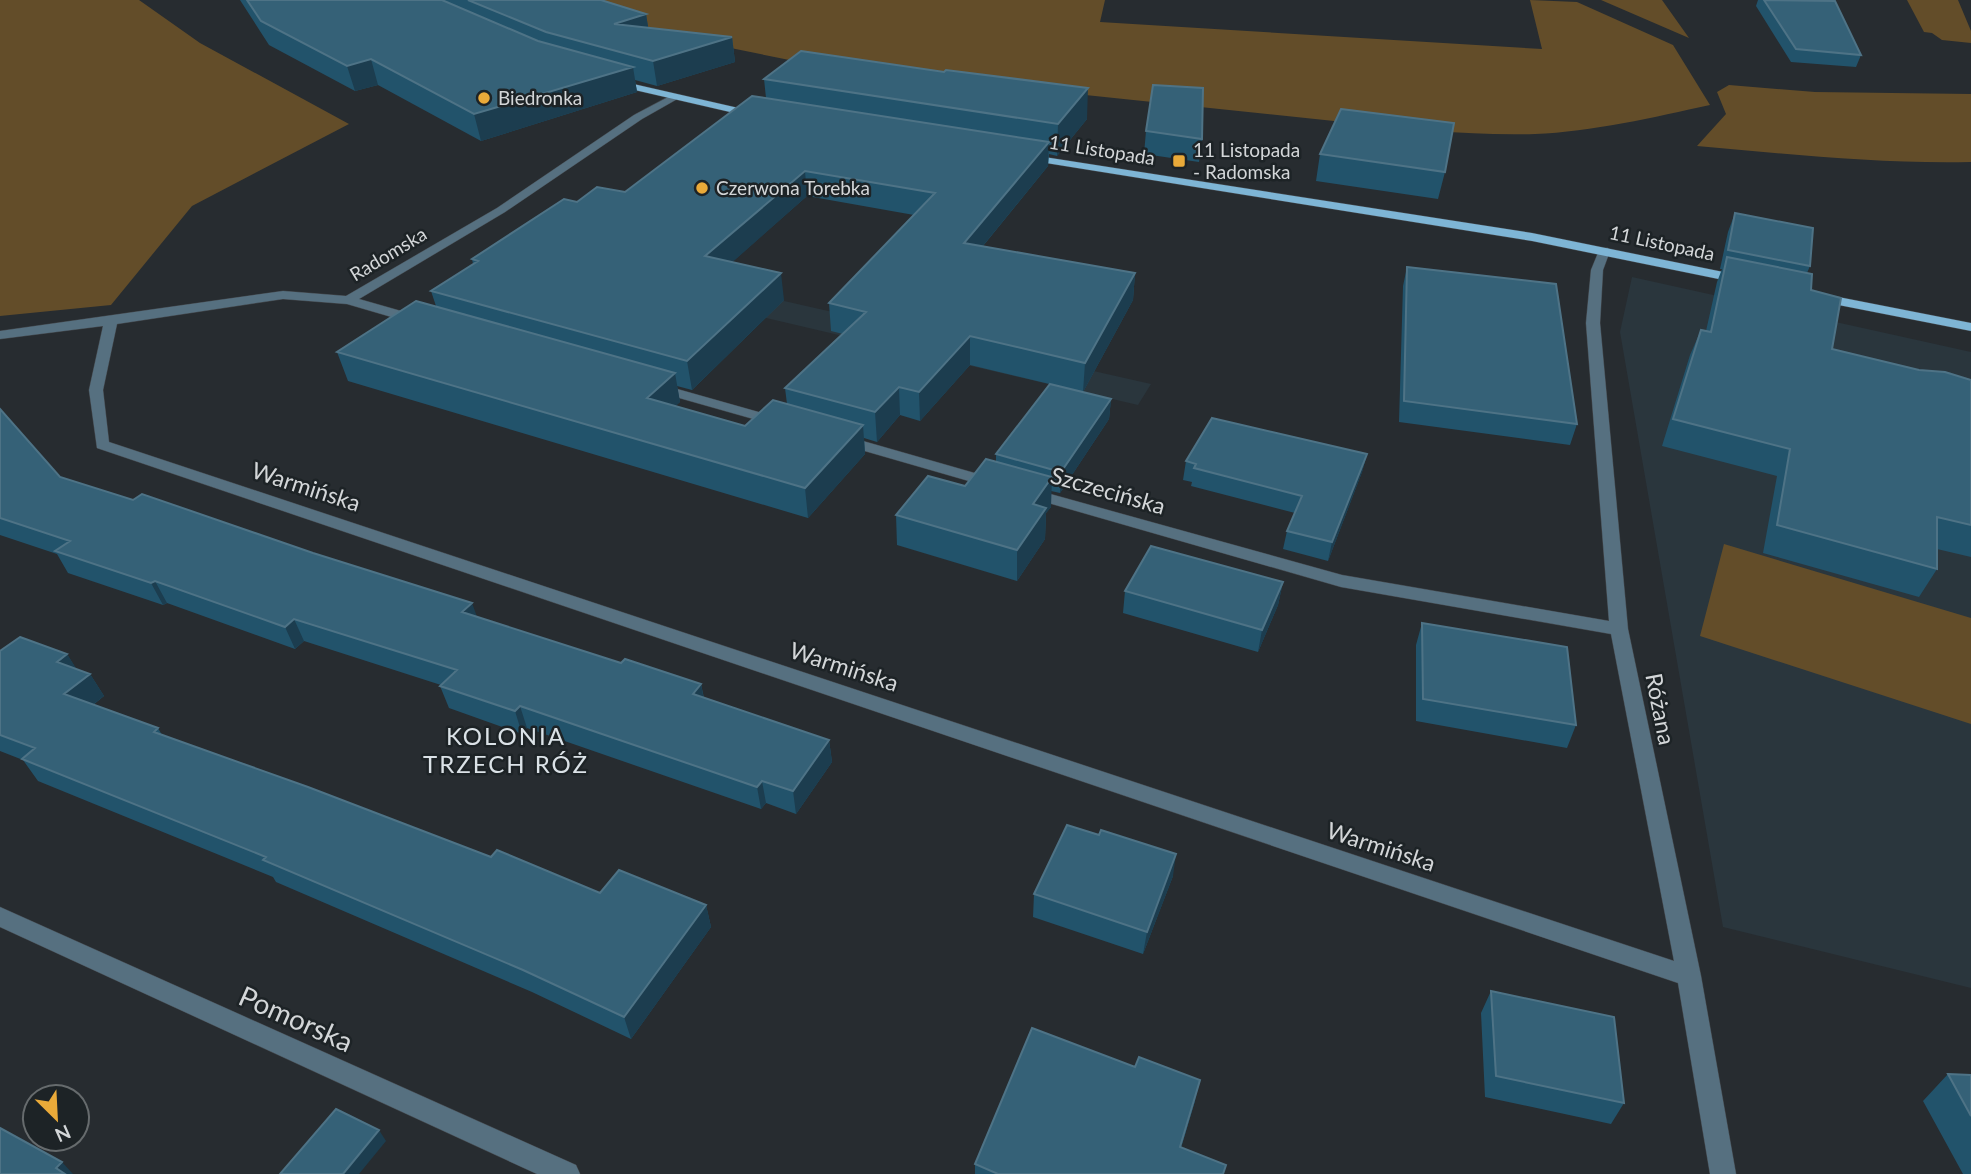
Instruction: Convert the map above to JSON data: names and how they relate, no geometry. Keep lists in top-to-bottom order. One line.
{"streets":{"main road":["11 Listopada"],"street":["Radomska","Warmińska","Szczecińska","Różana","Pomorska"]},"crossings":[["11 Listopada","Różana"],["Radomska","Warmińska"],["Warmińska","Różana"],["Szczecińska","Różana"]],"districts":["KOLONIA TRZECH RÓŻ"],"places":{"other":["Biedronka","Czerwona Torebka"],"transit":["11 Listopada - Radomska"]},"north":"bottom right"}
